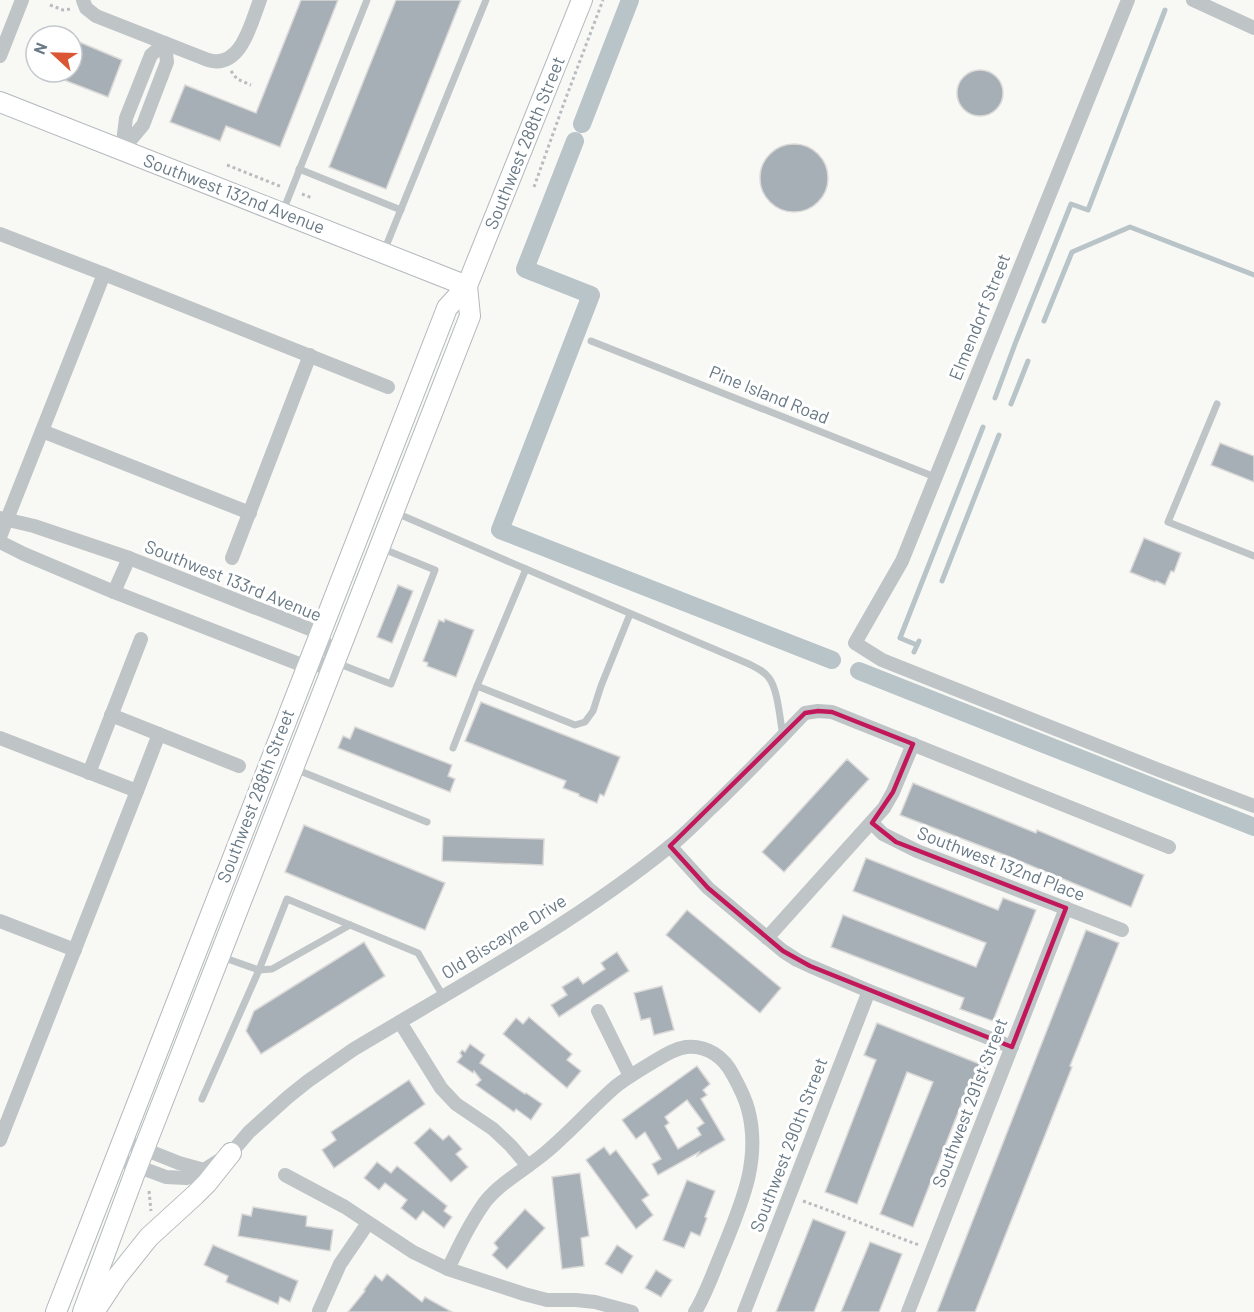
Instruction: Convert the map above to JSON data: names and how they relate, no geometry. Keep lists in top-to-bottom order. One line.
{"streets":{"main road":["Southwest 288th Street","Southwest 132nd Avenue"],"street":["Elmendorf Street","Southwest 133rd Avenue","Southwest 132nd Place","Old Biscayne Drive","Southwest 291st Street","Southwest 290th Street"],"lane":["Pine Island Road"]},"crossings":[["Southwest 288th Street","Southwest 132nd Avenue"],["Southwest 288th Street","Southwest 133rd Avenue"],["Southwest 288th Street","Old Biscayne Drive"],["Elmendorf Street","Pine Island Road"],["Southwest 132nd Place","Southwest 291st Street"]],"north":"left"}
